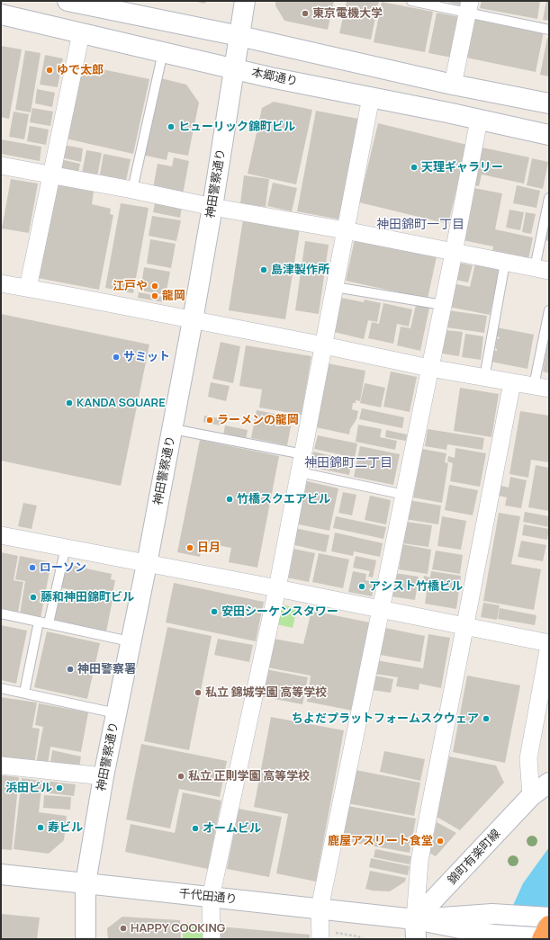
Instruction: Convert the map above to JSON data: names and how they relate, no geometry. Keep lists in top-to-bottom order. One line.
{"streets":{"street":["本郷通り","神田警察通り","錦町有楽町線","千代田通り"]},"crossings":[["本郷通り","神田警察通り"],["神田警察通り","千代田通り"],["錦町有楽町線","千代田通り"]],"districts":["神田錦町一丁目","神田錦町二丁目"],"places":["東京電機大学","ゆで太郎","ヒューリック錦町ビル","天理ギャラリー","島津製作所","江戸や","龍岡","サミット","KANDA SQUARE","ラーメンの龍岡","竹橋スクエアビル","日月","ローソン","アシスト竹橋ビル","藤和神田錦町ビル","安田シーケンスタワー","神田警察署","私立 錦城学園 高等学校","ちよだプラットフォームスクウェア","私立 正則学園 高等学校","浜田ビル","寿ビル","オームビル","鹿屋アスリート食堂","HAPPY COOKING"]}
